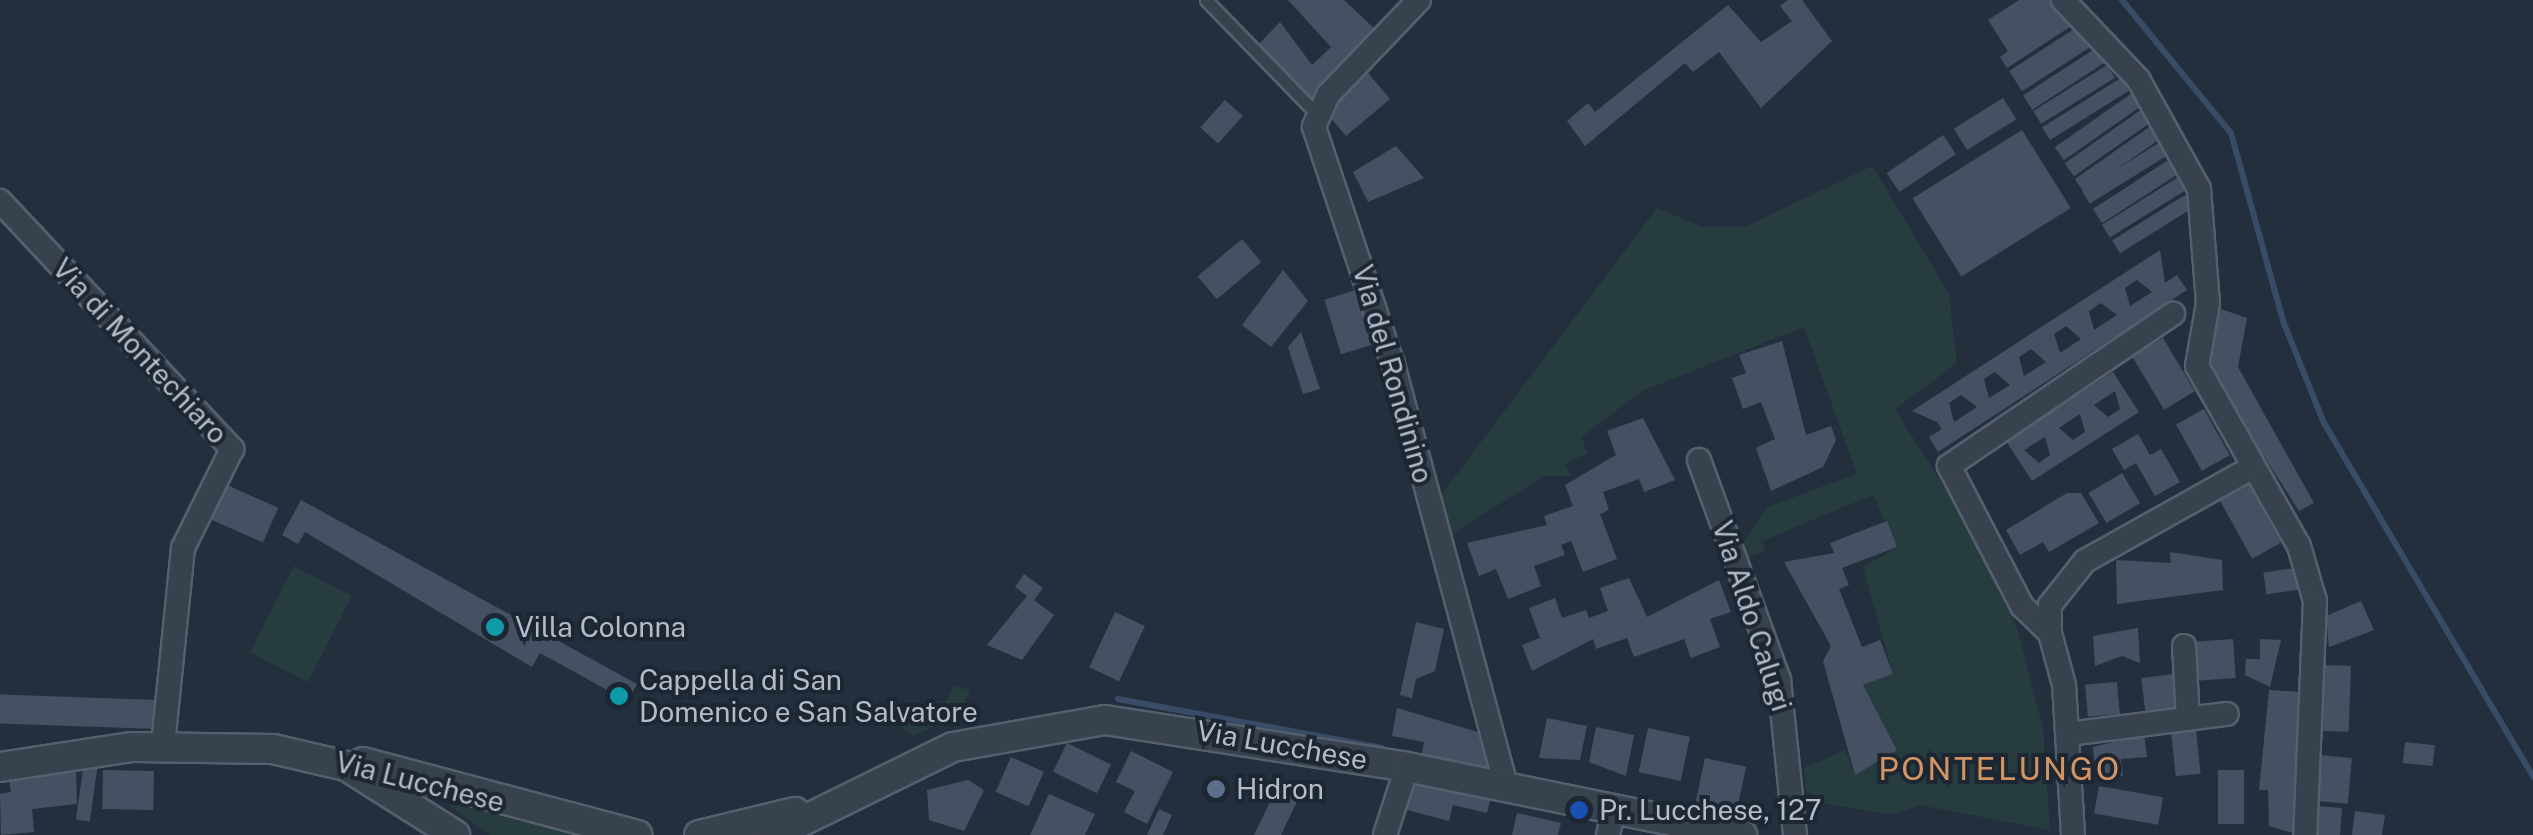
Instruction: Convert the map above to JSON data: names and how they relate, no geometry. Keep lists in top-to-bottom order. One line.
{"streets":{"street":["Via di Montechiaro","Via del Rondinino","Via Aldo Calugi","Via Lucchese"]},"crossings":[["Via di Montechiaro","Via Lucchese"],["Via del Rondinino","Via Lucchese"]],"districts":["PONTELUNGO"],"places":["Villa Colonna","Cappella di San Domenico e San Salvatore","Hidron","Pr. Lucchese, 127"]}
